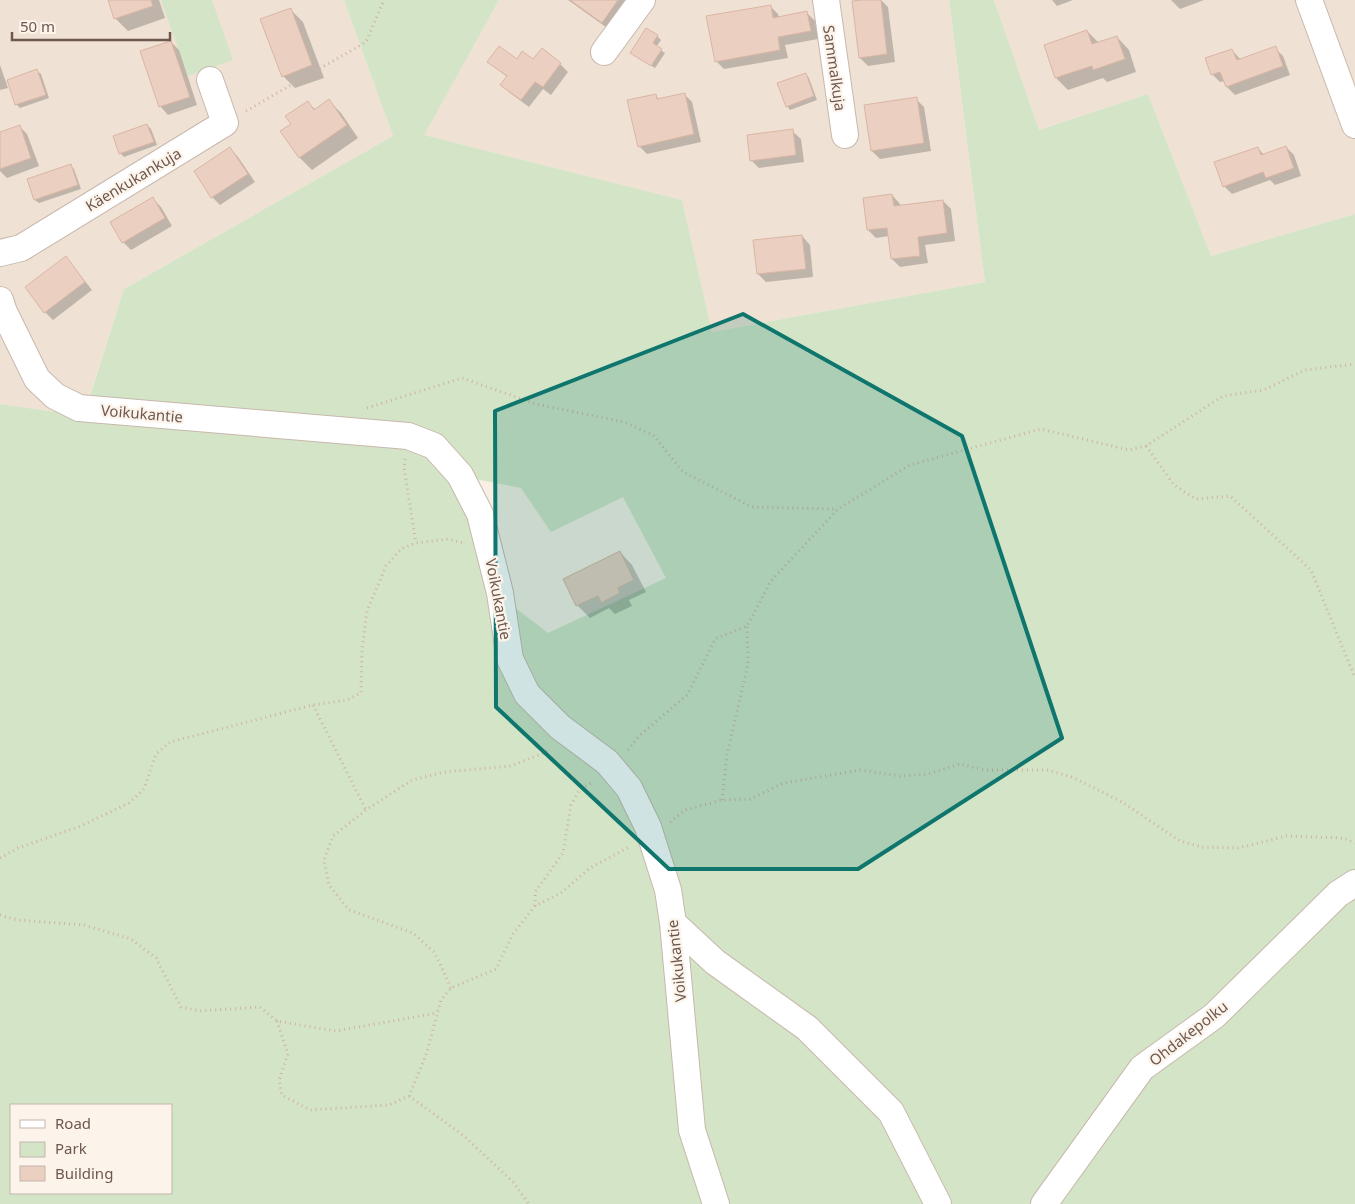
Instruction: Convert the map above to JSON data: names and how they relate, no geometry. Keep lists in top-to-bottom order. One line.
{"streets":{"street":["Sammalkuja","Käenkukankuja","Voikukantie","Ohdakepolku"]},"legend":["Road","Park","Building"],"scale_bar":"50 m"}
